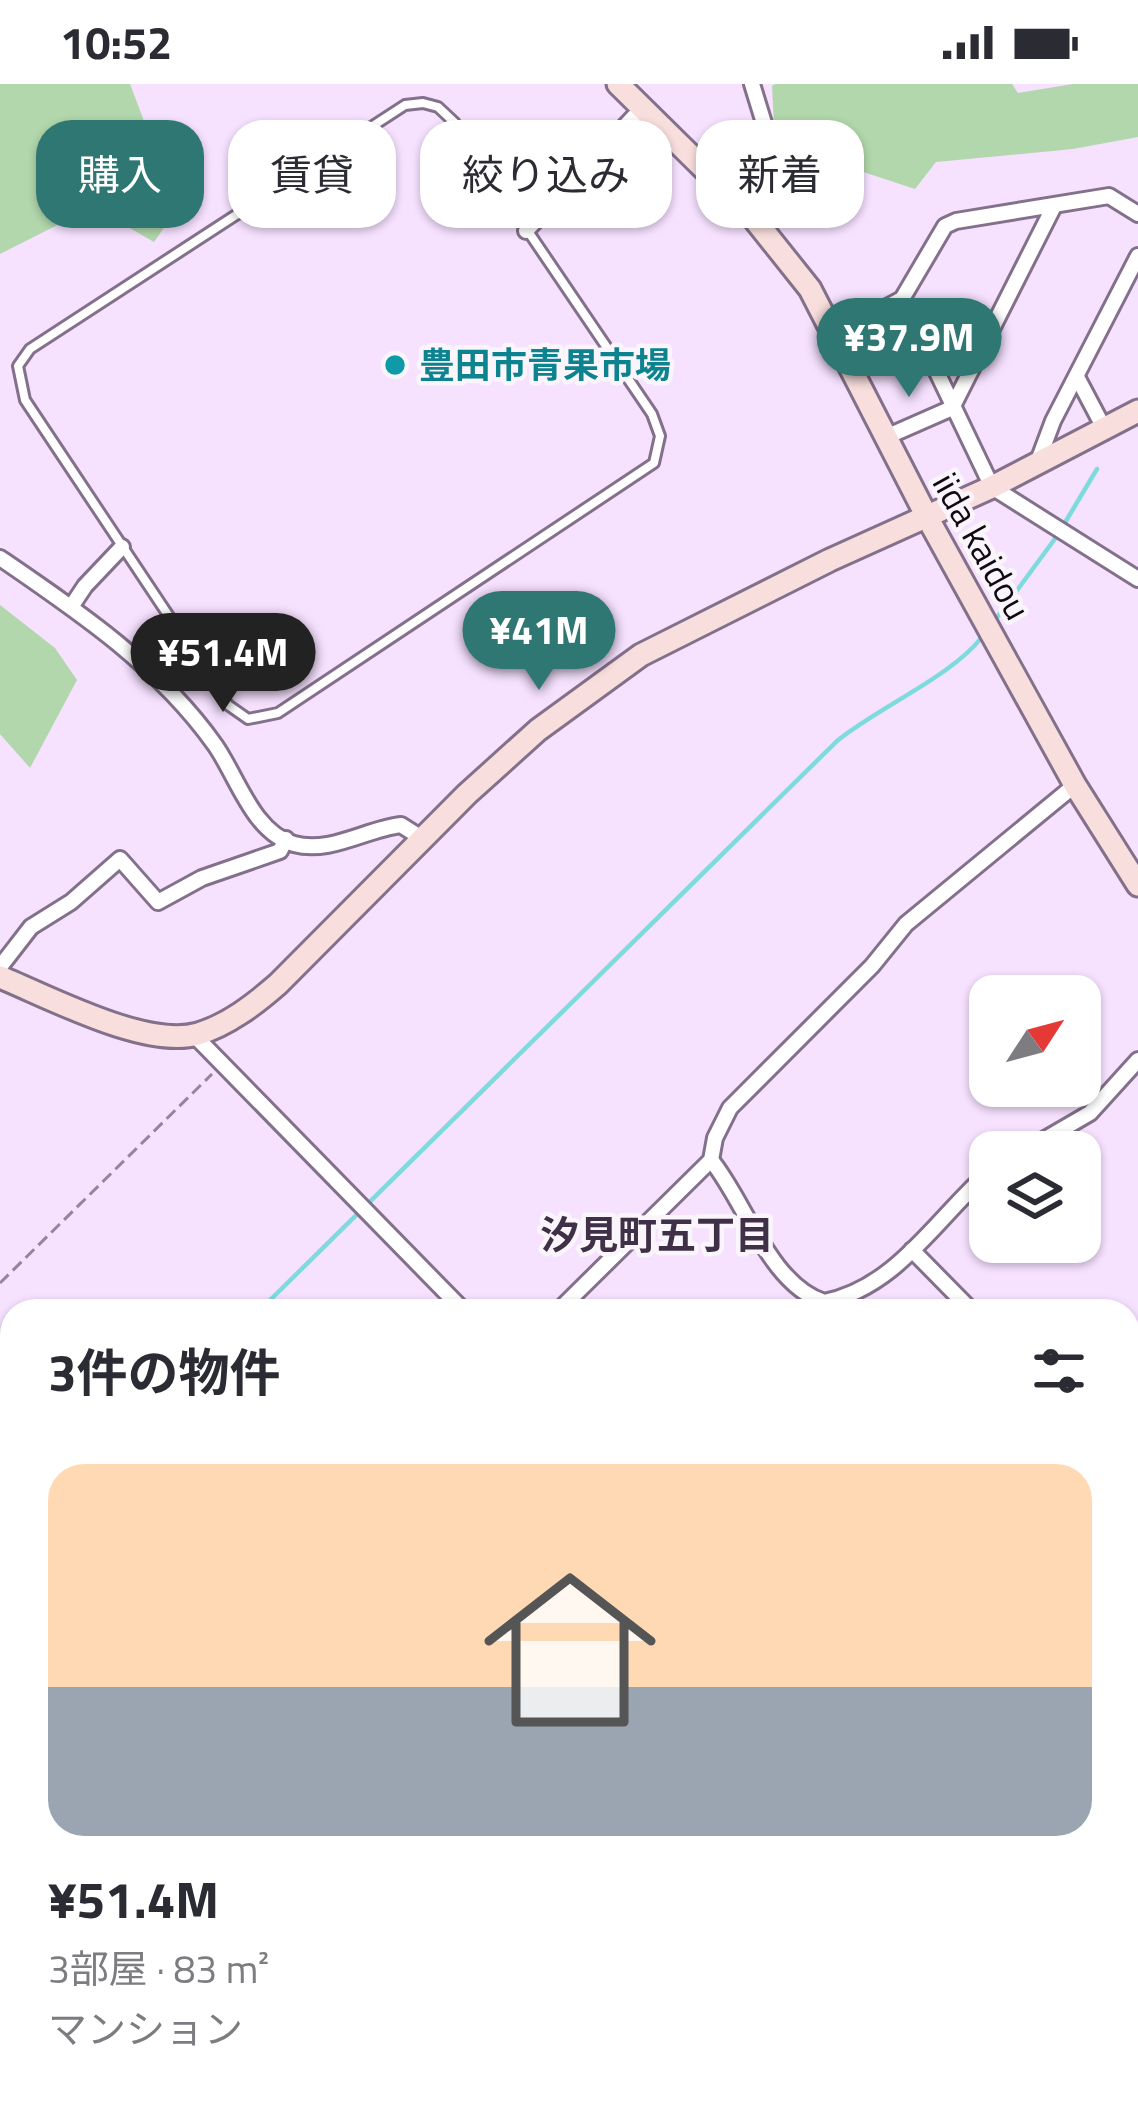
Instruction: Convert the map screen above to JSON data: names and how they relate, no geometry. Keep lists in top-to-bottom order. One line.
{"streets":{"street":["iida kaidou"]},"districts":["汐見町五丁目"],"places":["豊田市青果市場"],"north":"top right","page":{"status":"10:52","chip":["購入","賃貸","絞り込み","新着"],"price":["¥37.9M","¥41M","¥51.4M"],"heading":"3件の物件","list":[{"name":"¥51.4M","note":"3部屋 · 83 m² · マンション"}]}}
